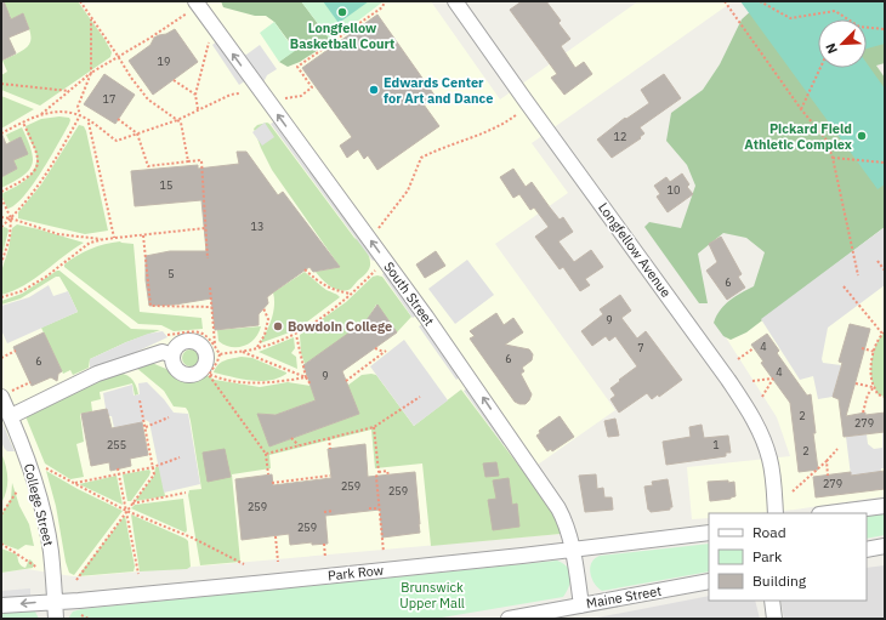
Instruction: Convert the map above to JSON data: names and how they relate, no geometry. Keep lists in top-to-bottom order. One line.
{"streets":{"street":["Longfellow Avenue","South Street","College Street","Park Row","Maine Street"]},"crossings":[["South Street","Park Row"],["South Street","Maine Street"],["College Street","Park Row"]],"one_way":["South Street"],"parks":["Brunswick Upper Mall"],"places":["Longfellow Basketball Court","Edwards Center for Art and Dance","Pickard Field Athletic Complex","Bowdoin College"],"house_numbers":["19","17","12","15","10","13","5","6","9","4","7","6","6","4","9","2","279","255","1","2","279","259","259","259","259"],"legend":["Road","Park","Building"],"north":"bottom left"}
